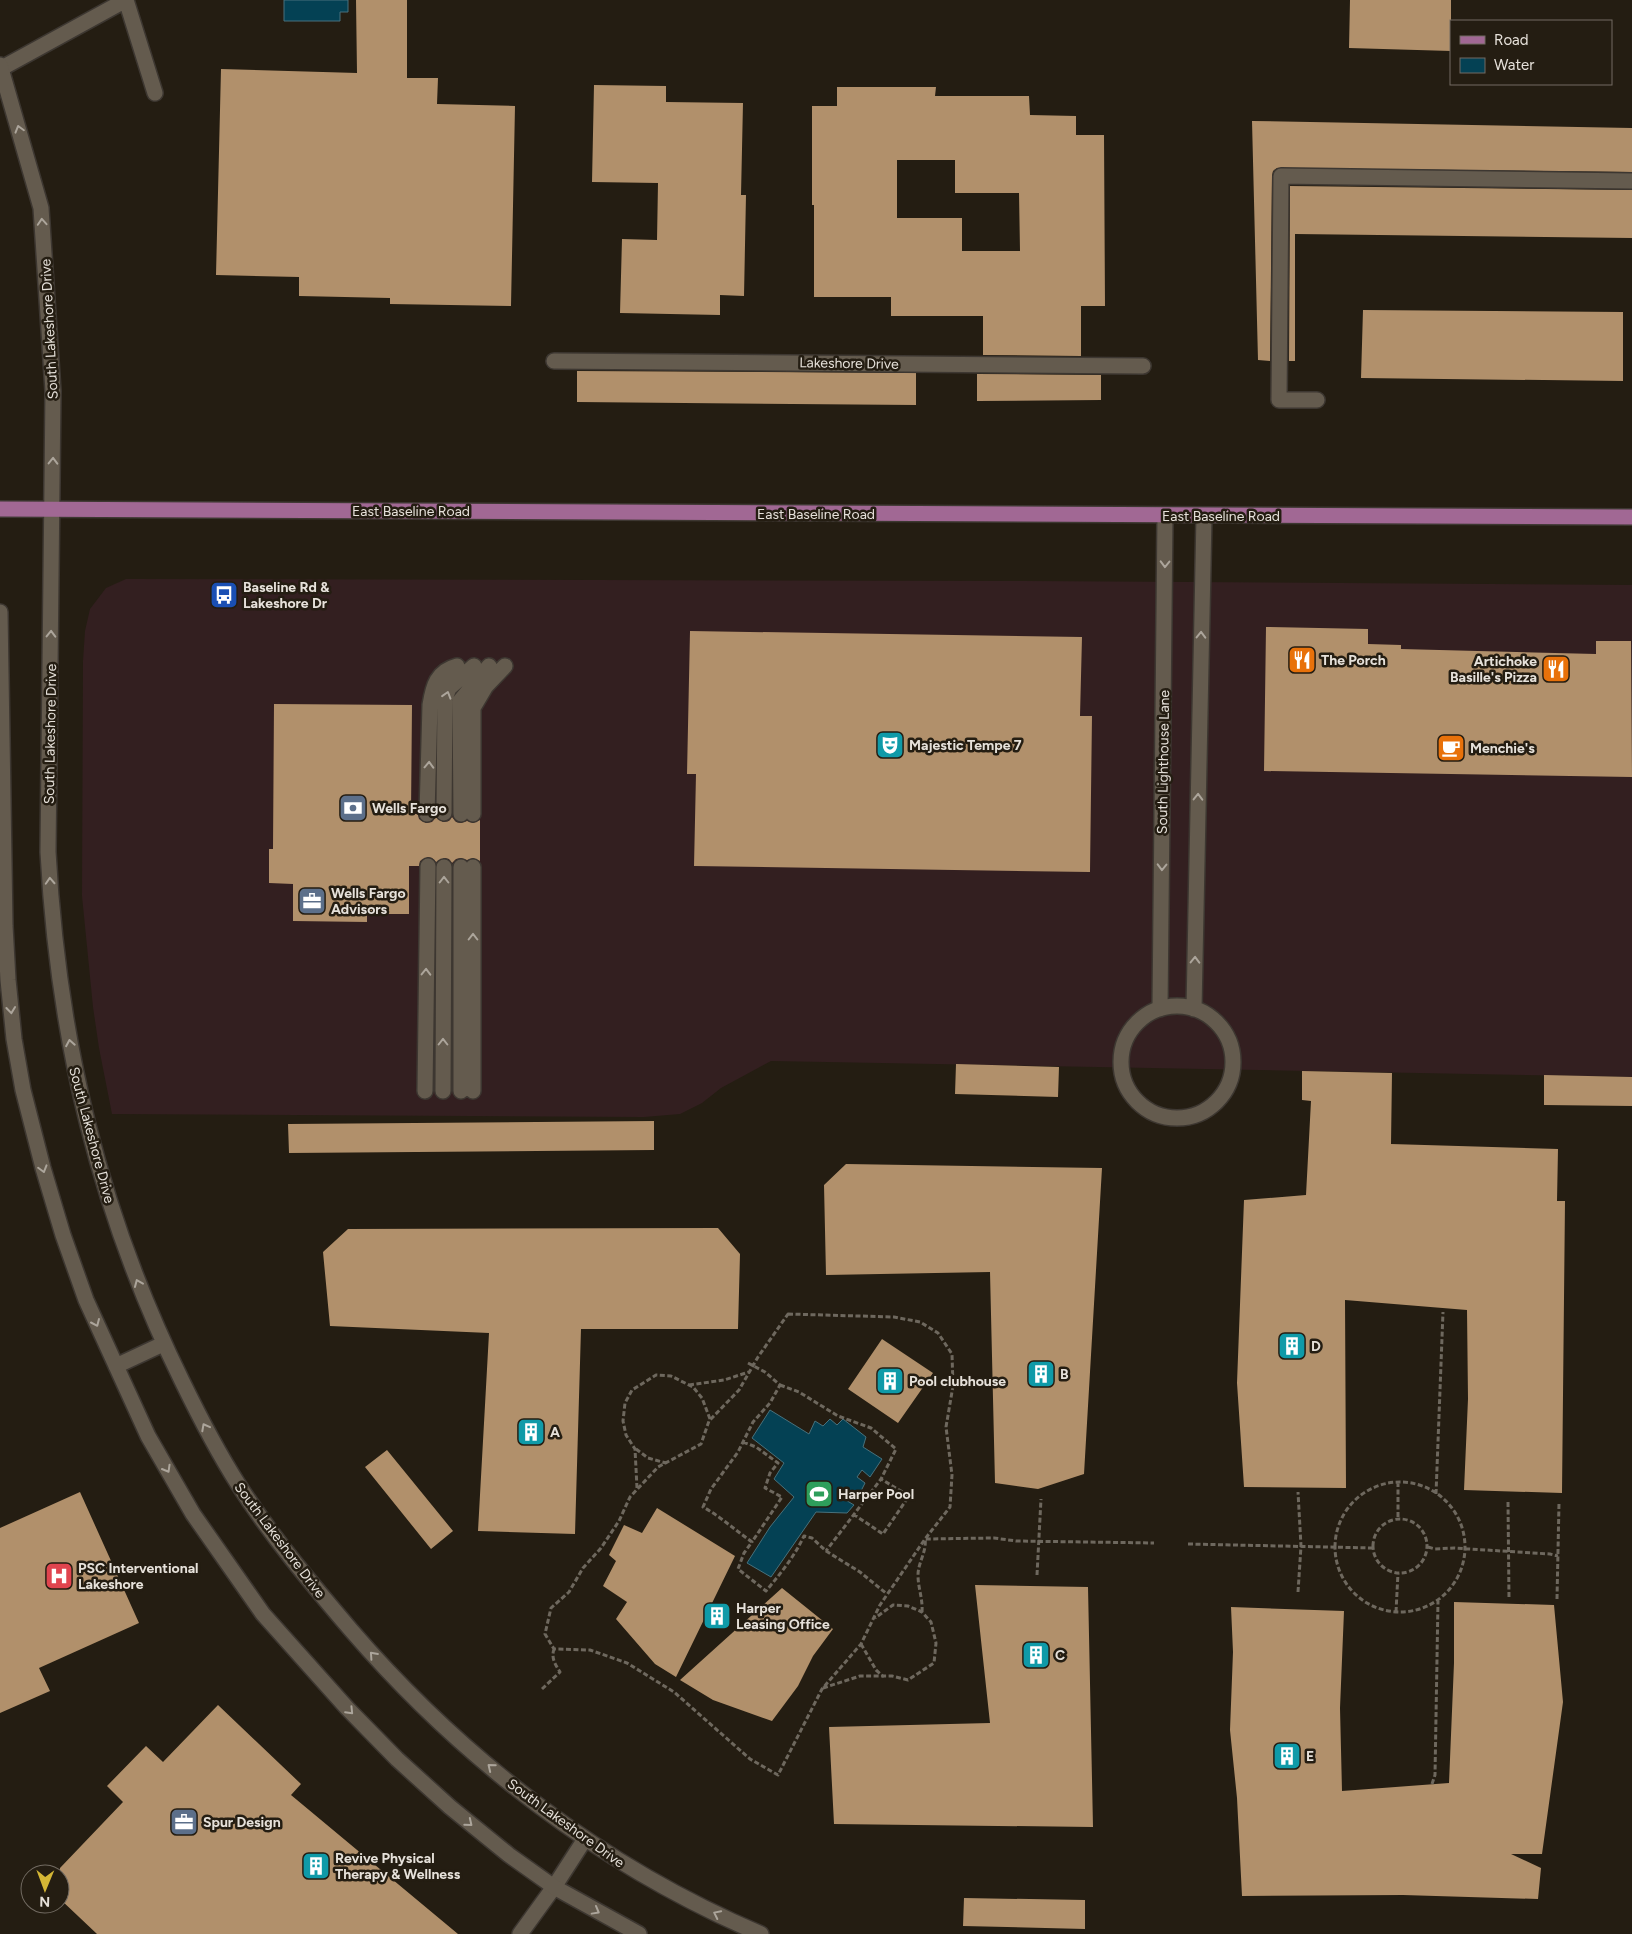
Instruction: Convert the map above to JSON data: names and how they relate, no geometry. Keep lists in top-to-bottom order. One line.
{"streets":{"main road":["East Baseline Road"],"street":["South Lakeshore Drive","Lakeshore Drive","South Lighthouse Lane"]},"crossings":[["South Lakeshore Drive","East Baseline Road"],["East Baseline Road","South Lighthouse Lane"]],"places":{"bus stop":["Baseline Rd & Lakeshore Dr"],"restaurant":["The Porch","Artichoke Basille's Pizza"],"theatre":["Majestic Tempe 7"],"cafe":["Menchie's"],"bank":["Wells Fargo"],"office":["Wells Fargo Advisors","Spur Design"],"building":["D","B","Pool clubhouse","A","Harper Leasing Office","C","E","Revive Physical Therapy & Wellness"],"sports":["Harper Pool"],"hospital":["PSC Interventional Lakeshore"]},"legend":["Road","Water"],"north":"bottom"}
